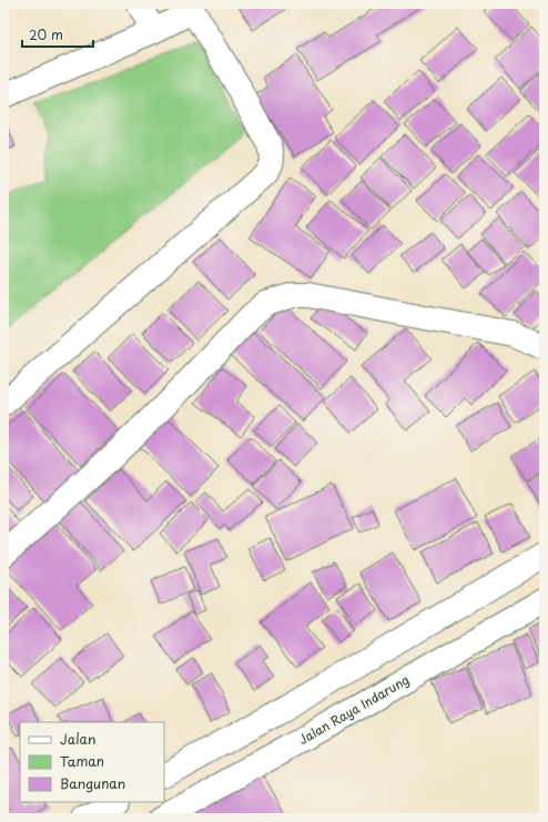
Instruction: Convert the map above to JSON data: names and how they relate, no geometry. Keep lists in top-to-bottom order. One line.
{"streets":{"main road":["Jalan Raya Indarung"]},"legend":["Jalan","Taman","Bangunan"],"scale_bar":"20 m"}
